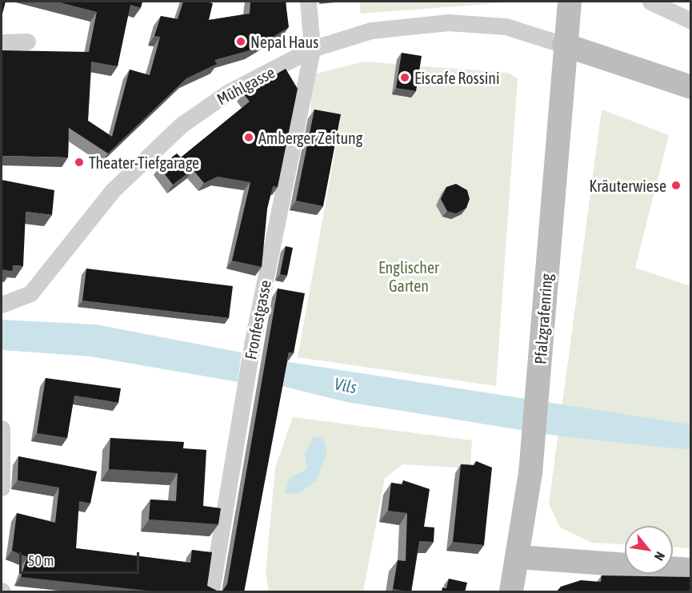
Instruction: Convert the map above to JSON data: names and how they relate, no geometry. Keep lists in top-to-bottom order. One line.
{"streets":{"main road":["Pfalzgrafenring"],"street":["Mühlgasse","Fronfestgasse"]},"crossings":[["Mühlgasse","Pfalzgrafenring"],["Mühlgasse","Fronfestgasse"]],"water":["Vils"],"parks":["Englischer Garten"],"places":["Nepal Haus","Eiscafe Rossini","Amberger Zeitung","Theater-Tiefgarage","Kräuterwiese"],"scale_bar":"50 m","north":"bottom right"}
